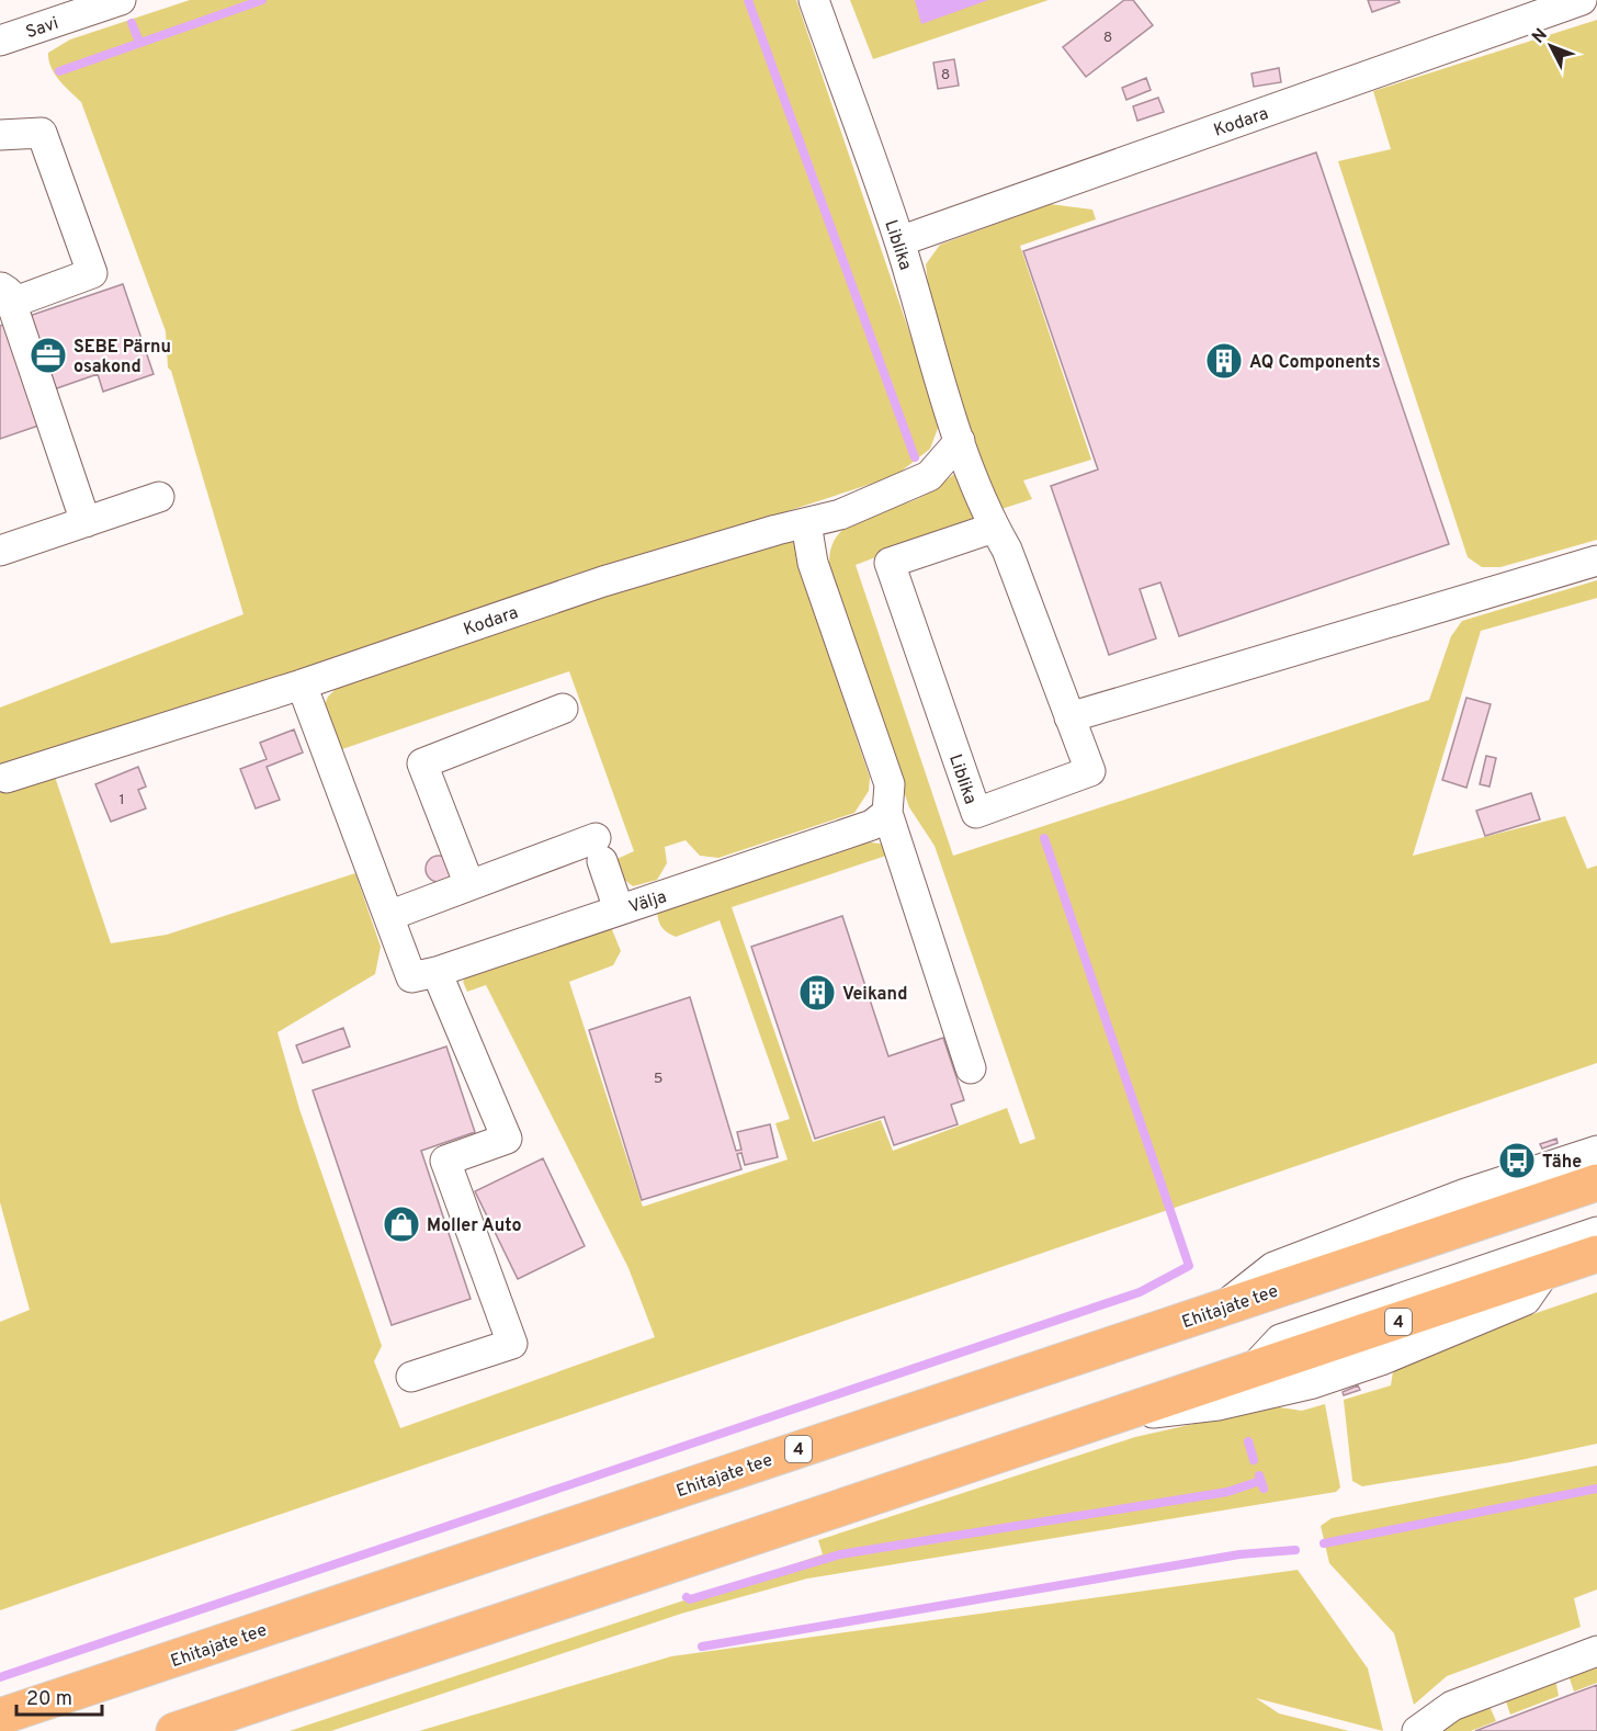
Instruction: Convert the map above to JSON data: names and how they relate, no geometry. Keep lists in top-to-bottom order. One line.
{"streets":{"highway":["Ehitajate tee","4"],"street":["Savi","Kodara","Liblika","Välja"]},"crossings":[["Kodara","Liblika"],["Kodara","Välja"]],"places":{"office":["SEBE Pärnu osakond"],"building":["AQ Components","Veikand"],"bus stop":["Tähe"],"shop":["Moller Auto"]},"house_numbers":["8","8","1","5"],"scale_bar":"20 m","north":"top left"}
